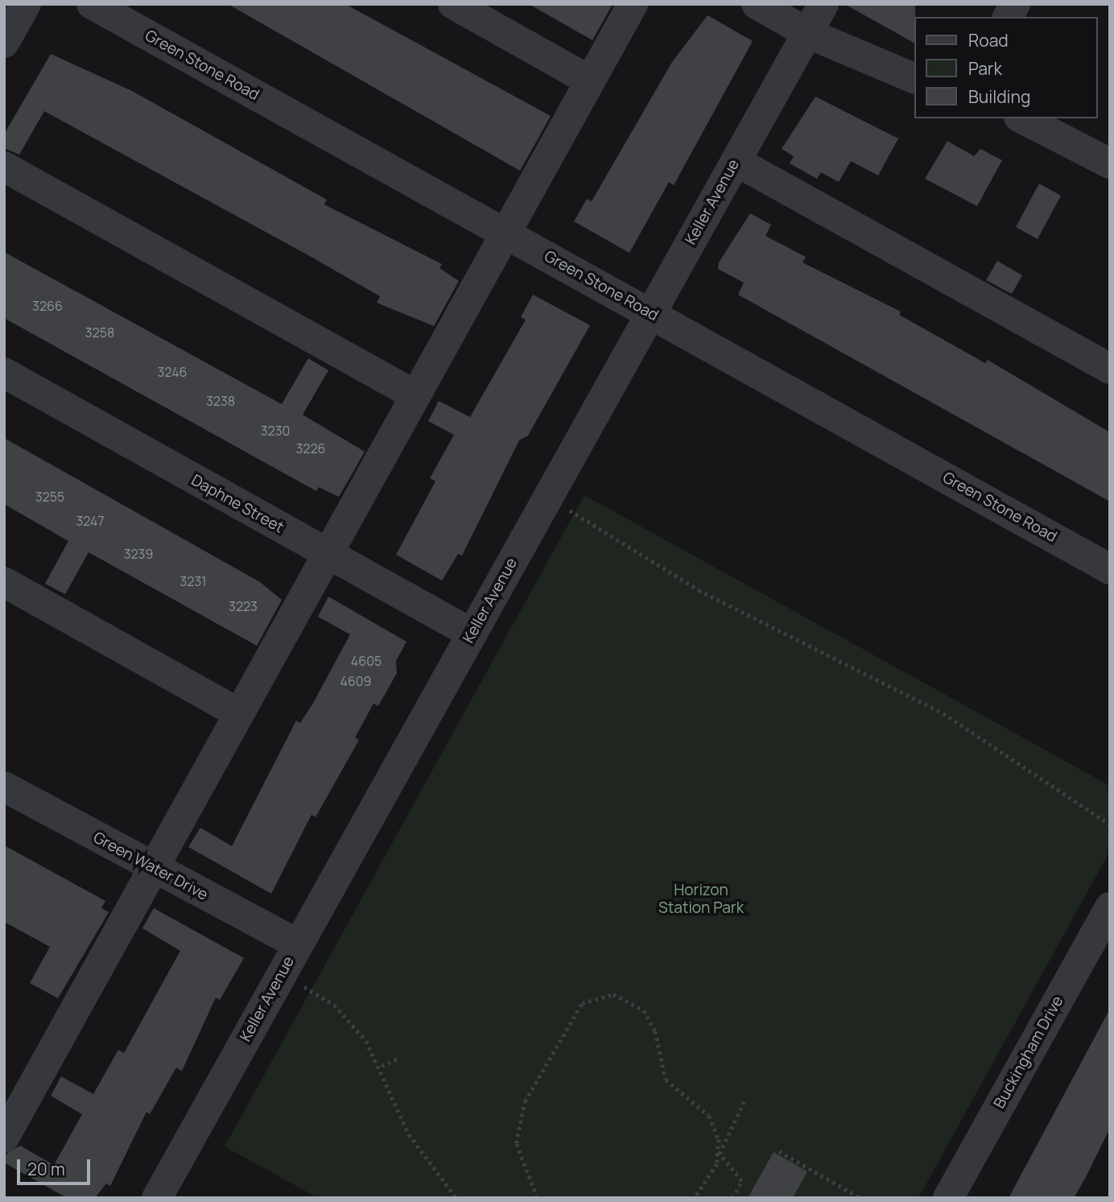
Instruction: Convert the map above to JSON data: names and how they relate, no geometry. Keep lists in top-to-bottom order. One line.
{"streets":{"street":["Green Stone Road","Keller Avenue","Daphne Street","Green Water Drive","Buckingham Drive"]},"crossings":[["Green Stone Road","Keller Avenue"],["Keller Avenue","Daphne Street"],["Keller Avenue","Green Water Drive"]],"parks":["Horizon Station Park"],"house_numbers":["3266","3258","3246","3238","3230","3226","3255","3247","3239","3231","3223","4605","4609"],"legend":["Road","Park","Building"],"scale_bar":"20 m"}
